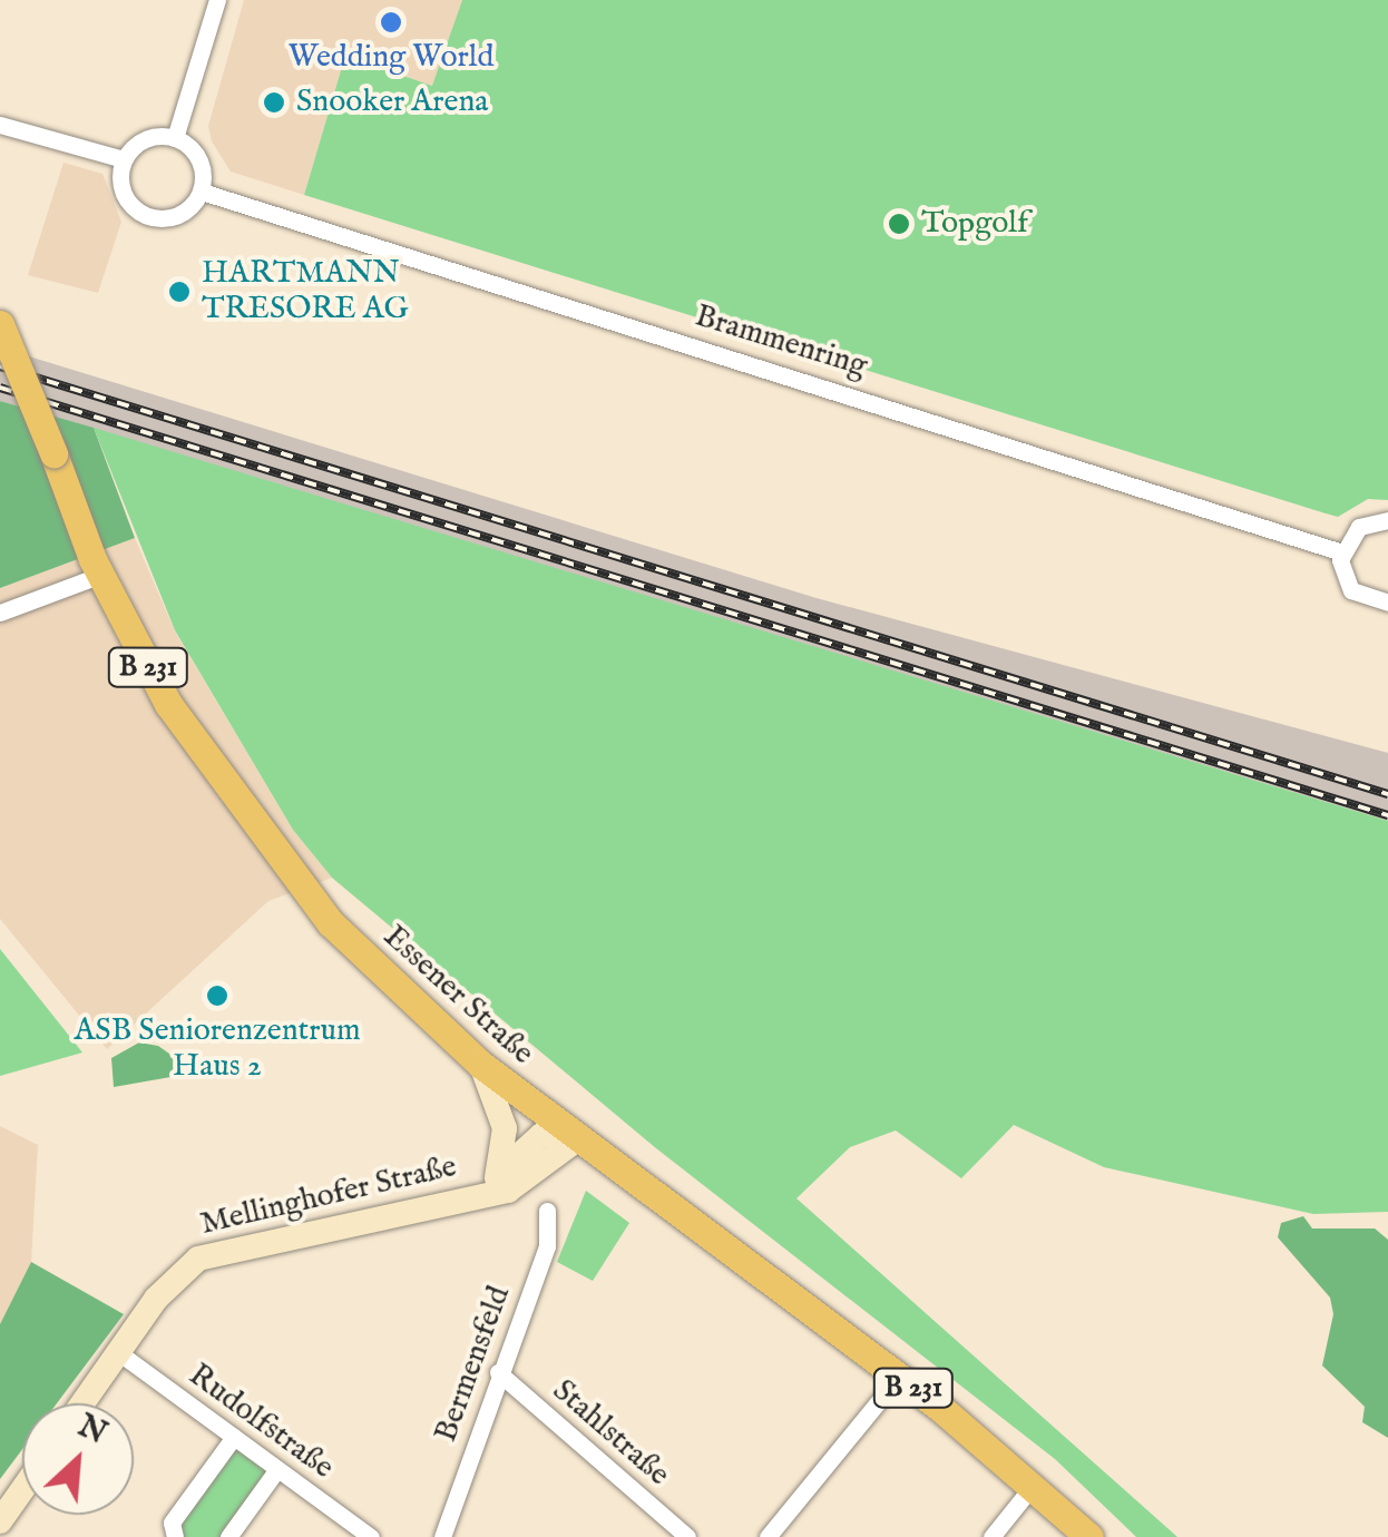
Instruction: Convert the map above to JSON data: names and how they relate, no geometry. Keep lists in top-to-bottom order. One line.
{"streets":{"main road":["B 231","Essener Straße","Mellinghofer Straße"],"street":["Brammenring","Bermensfeld","Rudolfstraße","Stahlstraße"]},"crossings":[["Essener Straße","Mellinghofer Straße"],["Mellinghofer Straße","Rudolfstraße"],["Bermensfeld","Stahlstraße"]],"places":["Wedding World","Snooker Arena","Topgolf","HARTMANN TRESORE AG","ASB Seniorenzentrum Haus 2"],"north":"top right"}
